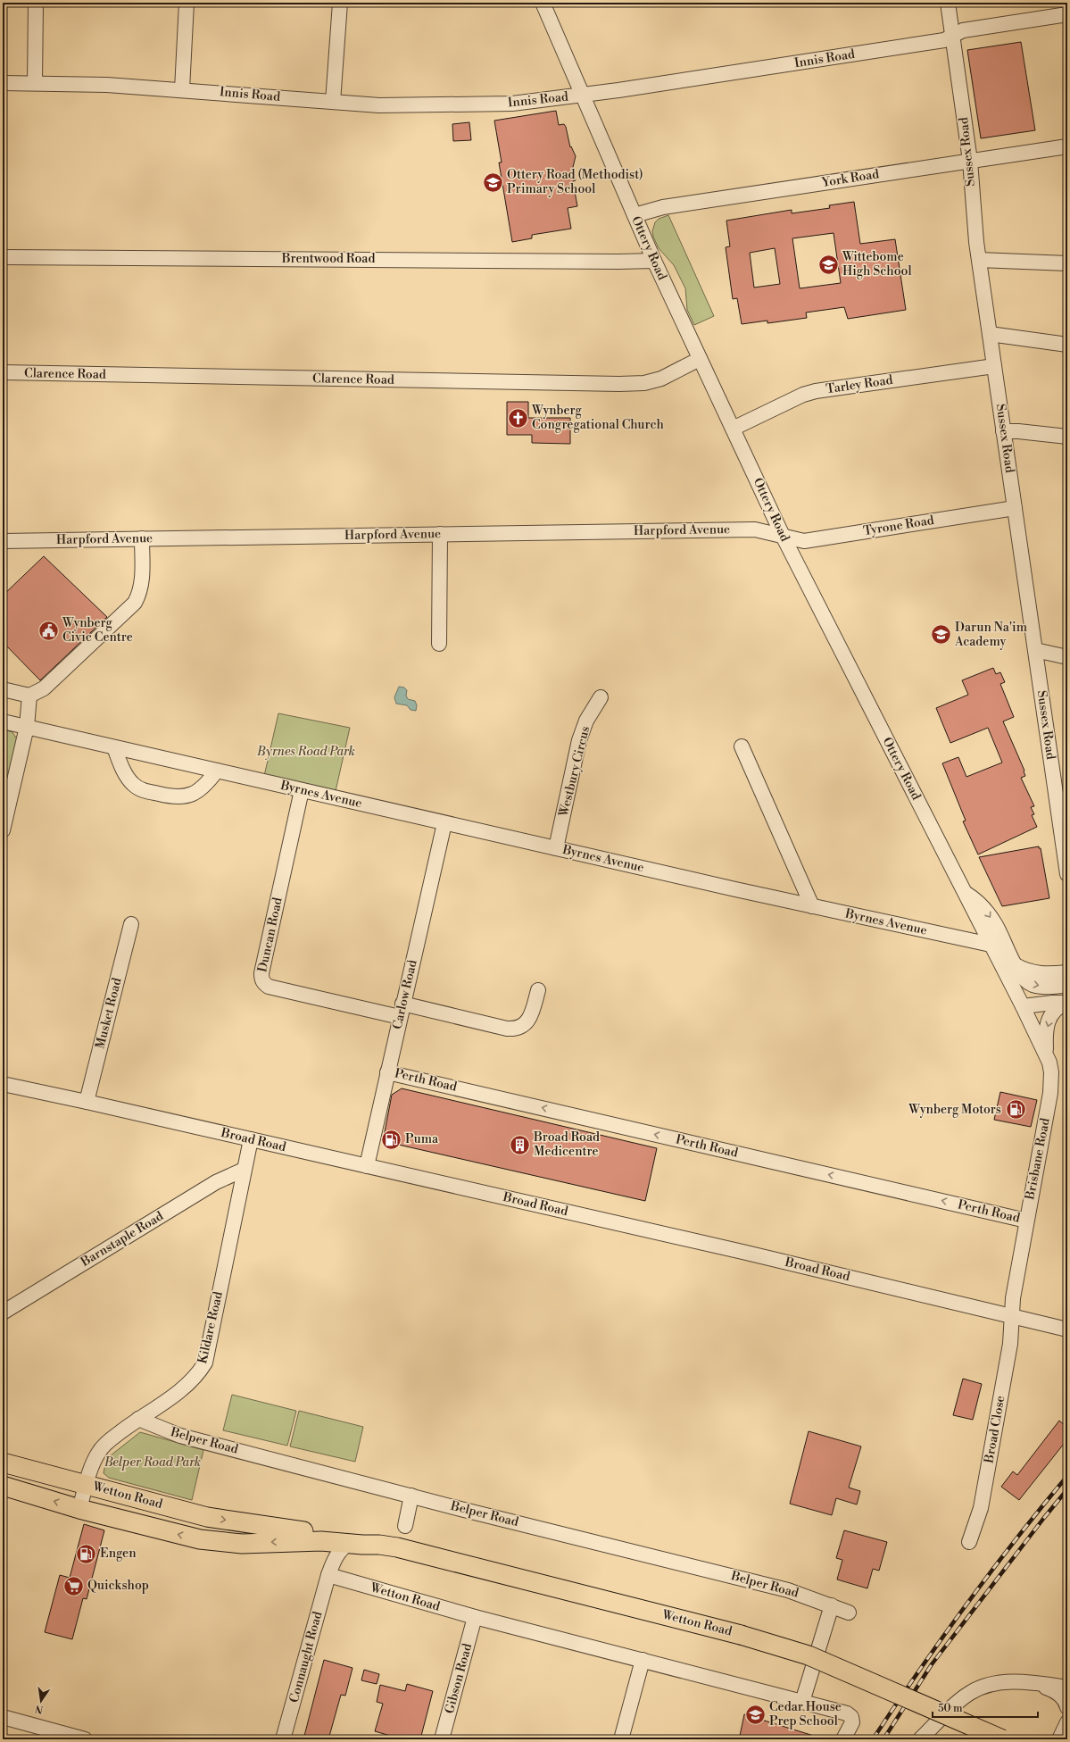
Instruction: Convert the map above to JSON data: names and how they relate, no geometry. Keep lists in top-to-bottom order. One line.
{"streets":{"main road":["Wetton Road"],"street":["Innis Road","Sussex Road","York Road","Ottery Road","Brentwood Road","Clarence Road","Tarley Road","Tyrone Road","Harpford Avenue","Westbury Circus","Byrnes Avenue","Duncan Road","Carlow Road","Musket Road","Perth Road","Broad Road","Brisbane Road","Barnstaple Road","Kildare Road","Broad Close","Belper Road","Connaught Road","Gibson Road"]},"crossings":[["Innis Road","Sussex Road"],["Innis Road","Ottery Road"],["Sussex Road","York Road"],["Sussex Road","Tarley Road"],["Sussex Road","Tyrone Road"],["York Road","Ottery Road"],["Ottery Road","Brentwood Road"],["Ottery Road","Clarence Road"],["Ottery Road","Tarley Road"],["Ottery Road","Tyrone Road"],["Ottery Road","Harpford Avenue"],["Ottery Road","Byrnes Avenue"],["Ottery Road","Brisbane Road"],["Tyrone Road","Harpford Avenue"],["Westbury Circus","Byrnes Avenue"],["Byrnes Avenue","Duncan Road"],["Byrnes Avenue","Carlow Road"],["Duncan Road","Carlow Road"],["Carlow Road","Perth Road"],["Carlow Road","Broad Road"],["Musket Road","Broad Road"],["Perth Road","Brisbane Road"],["Broad Road","Brisbane Road"],["Broad Road","Kildare Road"],["Broad Road","Broad Close"],["Brisbane Road","Broad Close"],["Barnstaple Road","Kildare Road"],["Kildare Road","Belper Road"],["Kildare Road","Wetton Road"],["Wetton Road","Connaught Road"],["Wetton Road","Gibson Road"]],"one_way":["Perth Road"],"parks":["Byrnes Road Park","Belper Road Park"],"places":{"school or university":["Ottery Road (Methodist) Primary School","Wittebome High School","Darun Na'im Academy","Cedar House Prep School"],"church":["Wynberg Congregational Church"],"public building":["Wynberg Civic Centre"],"fuel station":["Wynberg Motors","Puma","Engen"],"building":["Broad Road Medicentre"],"supermarket":["Quickshop"]},"scale_bar":"50 m","north":"bottom"}
